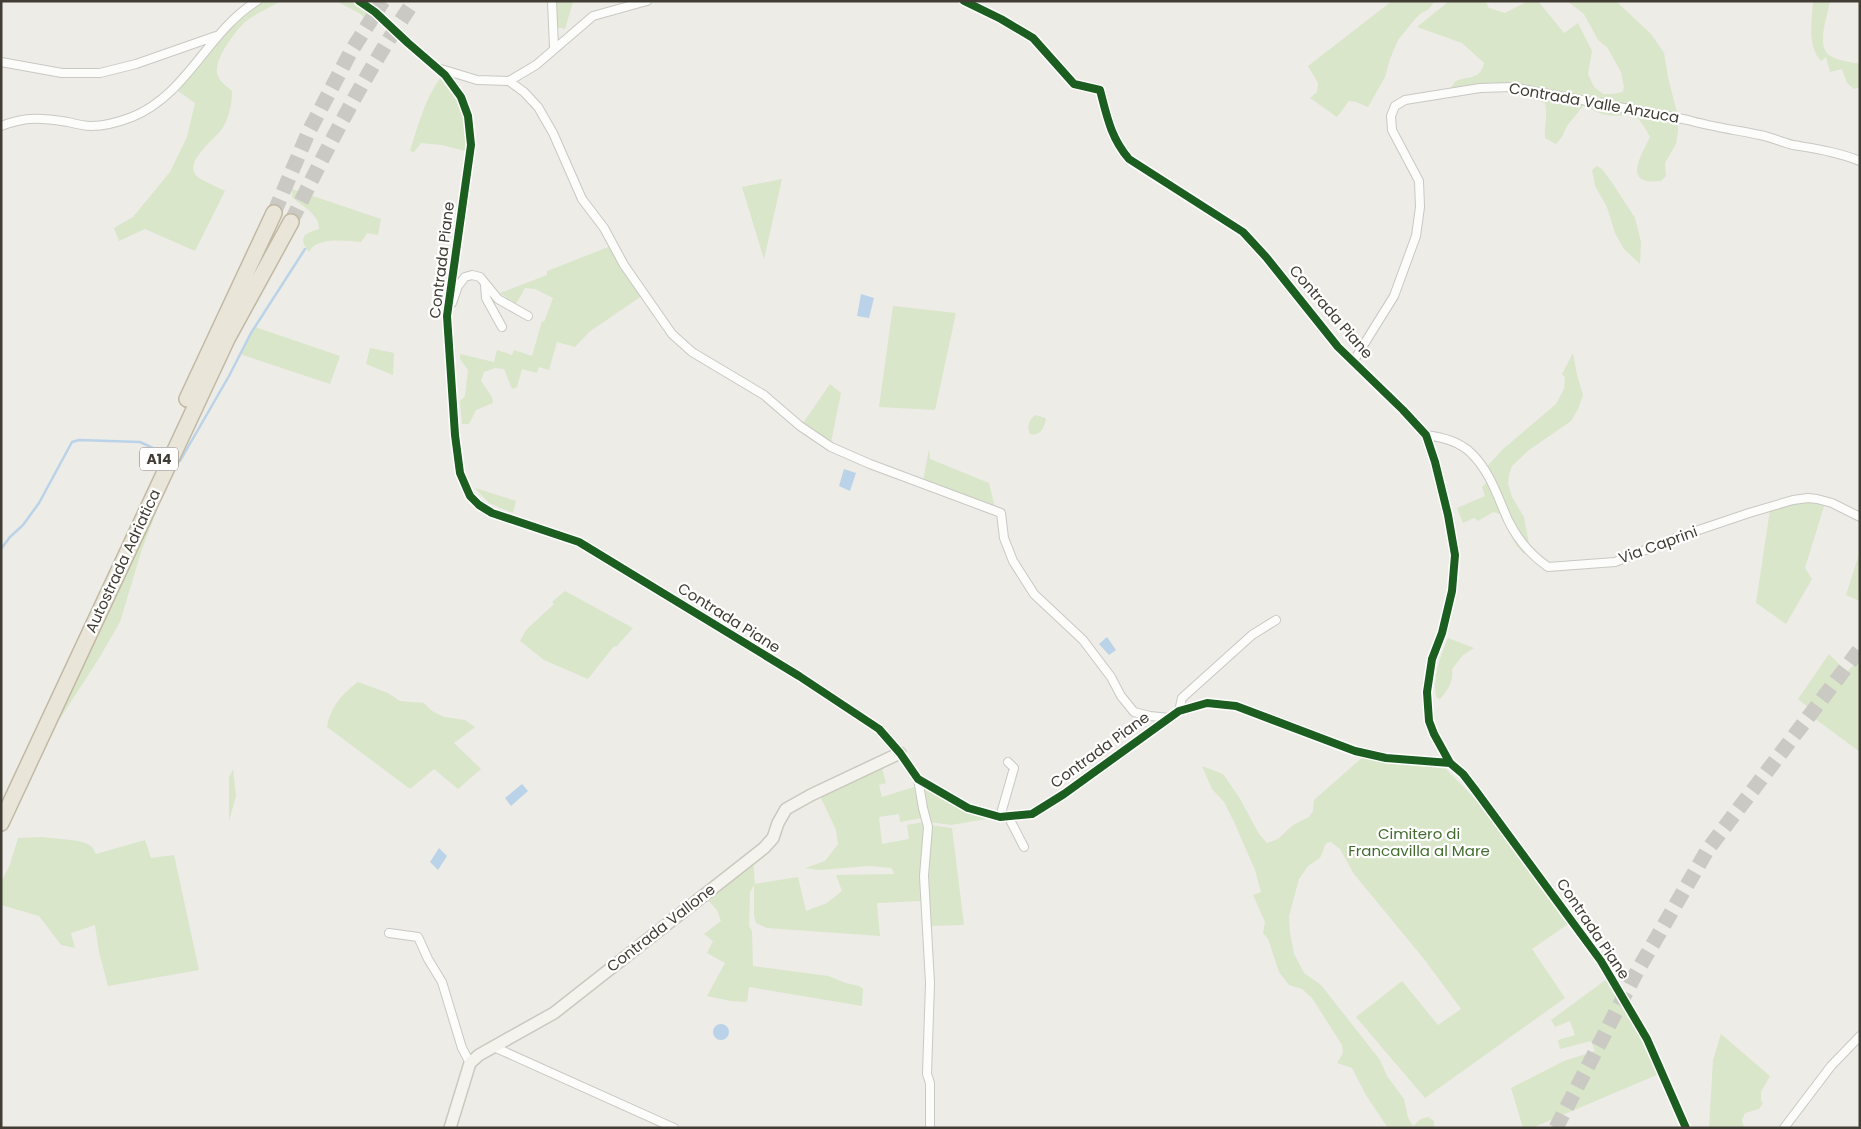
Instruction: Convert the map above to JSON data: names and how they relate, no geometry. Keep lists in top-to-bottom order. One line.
{"streets":{"highway":["A14","Autostrada Adriatica"],"street":["Contrada Valle Anzuca","Contrada Piane","Via Caprini","Contrada Vallone"]},"crossings":[["Contrada Valle Anzuca","Contrada Piane"],["Contrada Piane","Via Caprini"],["Contrada Piane","Contrada Vallone"]],"parks":["Cimitero di Francavilla al Mare"]}
